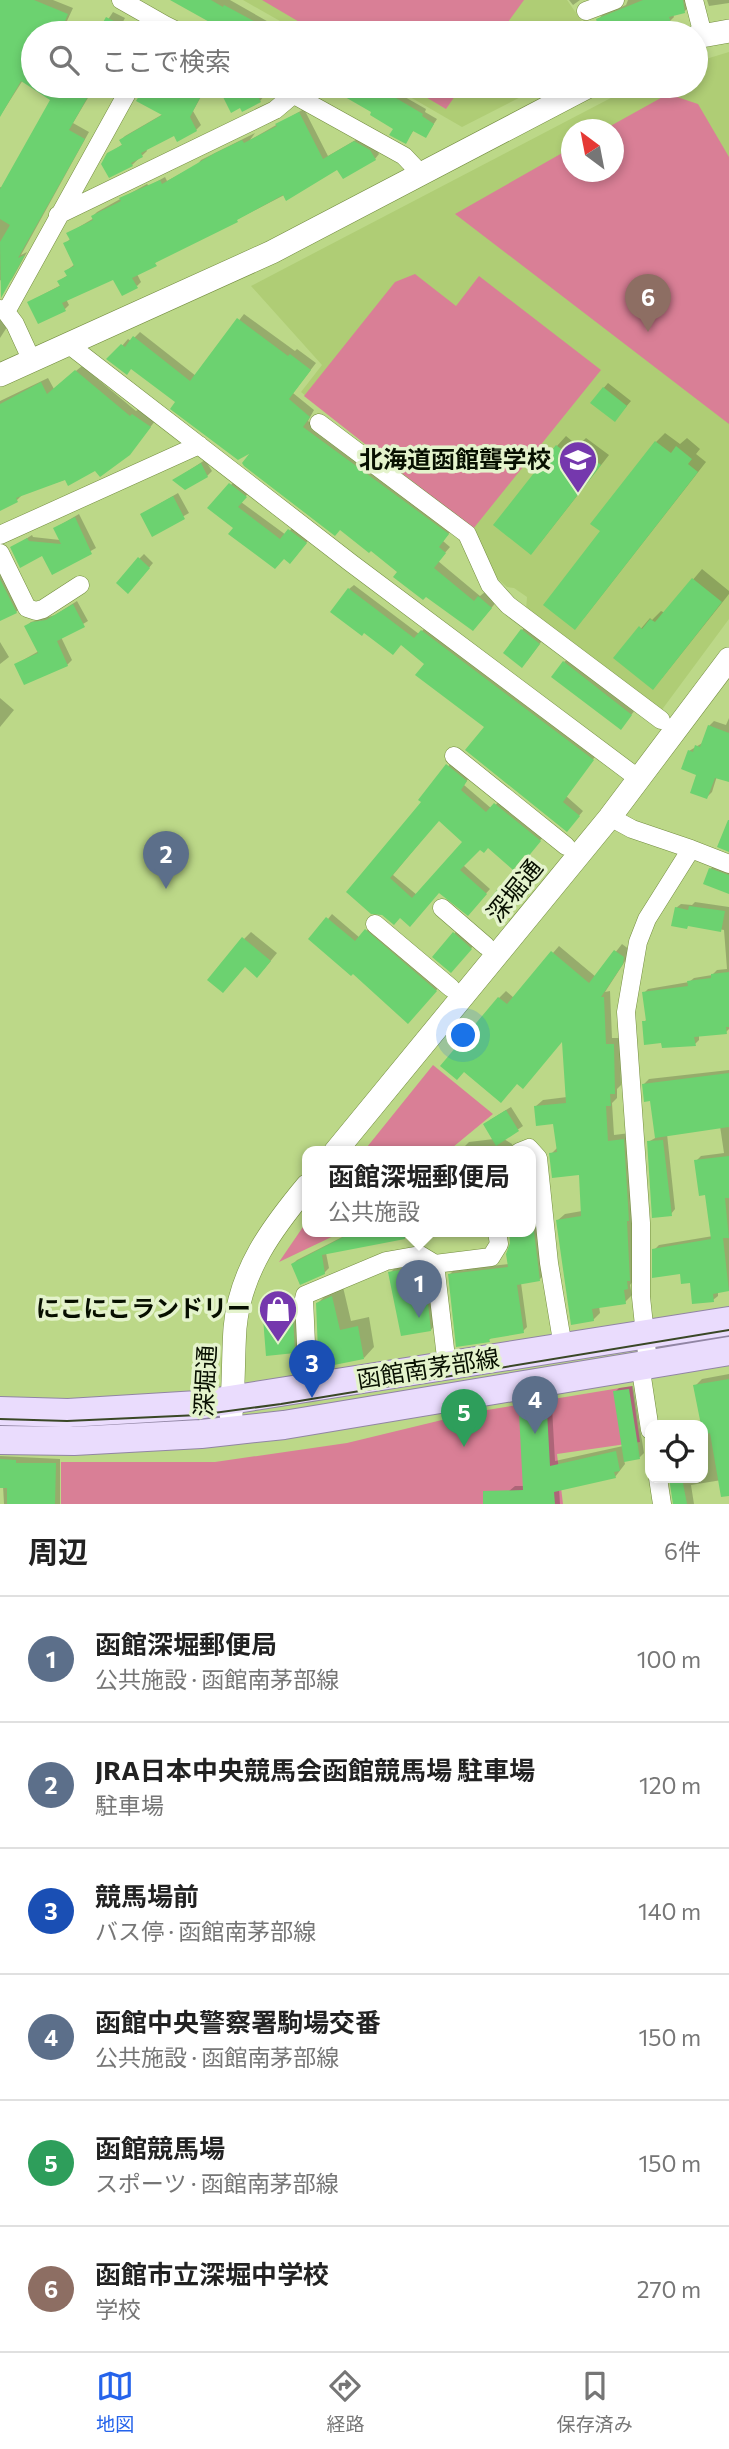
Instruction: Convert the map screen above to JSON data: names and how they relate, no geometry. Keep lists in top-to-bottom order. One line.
{"streets":{"main road":["函館南茅部線"],"street":["深堀通"]},"crossings":[["深堀通","函館南茅部線"]],"places":{"school or university":["北海道函館聾学校"],"shop":["にこにこランドリー"]},"north":"top left","page":{"search":"ここで検索","pins":["6","2","1","3","4","5"],"popup":["函館深堀郵便局","公共施設"],"heading":["周辺","6件"],"list":[{"mark":"1","name":"函館深堀郵便局","note":"公共施設 · 函館南茅部線","value":"100 m"},{"mark":"2","name":"JRA日本中央競馬会函館競馬場 駐車場","note":"駐車場","value":"120 m"},{"mark":"3","name":"競馬場前","note":"バス停 · 函館南茅部線","value":"140 m"},{"mark":"4","name":"函館中央警察署駒場交番","note":"公共施設 · 函館南茅部線","value":"150 m"},{"mark":"5","name":"函館競馬場","note":"スポーツ · 函館南茅部線","value":"150 m"},{"mark":"6","name":"函館市立深堀中学校","note":"学校","value":"270 m"}],"nav":["地図","経路","保存済み"]}}
